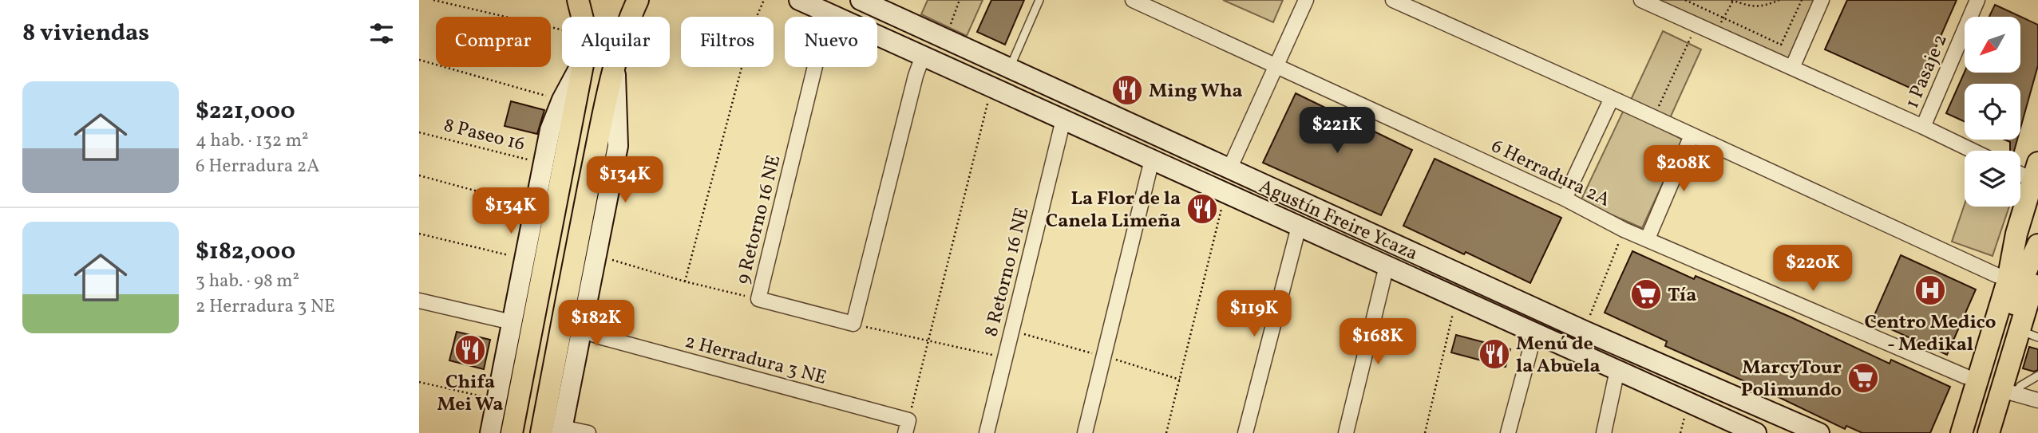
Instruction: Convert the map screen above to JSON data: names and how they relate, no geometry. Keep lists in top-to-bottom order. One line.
{"streets":{"main road":["Agustín Freire Ycaza"],"street":["1 Pasaje 2","6 Herradura 2A","9 Retorno 16 NE","8 Retorno 16 NE","2 Herradura 3 NE"],"path":["8 Paseo 16"]},"crossings":[["9 Retorno 16 NE","Agustín Freire Ycaza"],["Agustín Freire Ycaza","8 Retorno 16 NE"]],"places":{"restaurant":["Ming Wha","La Flor de la Canela Limeña","Chifa Mei Wa","Menú de la Abuela"],"hospital":["Centro Medico - Medikal"],"supermarket":["Tía","MarcyTour Polimundo"]},"north":"bottom left","page":{"heading":"8 viviendas","chip":["Comprar","Alquilar","Filtros","Nuevo"],"list":[{"name":"$221,000","note":"4 hab. · 132 m² · 6 Herradura 2A"},{"name":"$182,000","note":"3 hab. · 98 m² · 2 Herradura 3 NE"}],"price":["$221K","$208K","$134K","$134K","$220K","$119K","$182K","$168K"]}}
